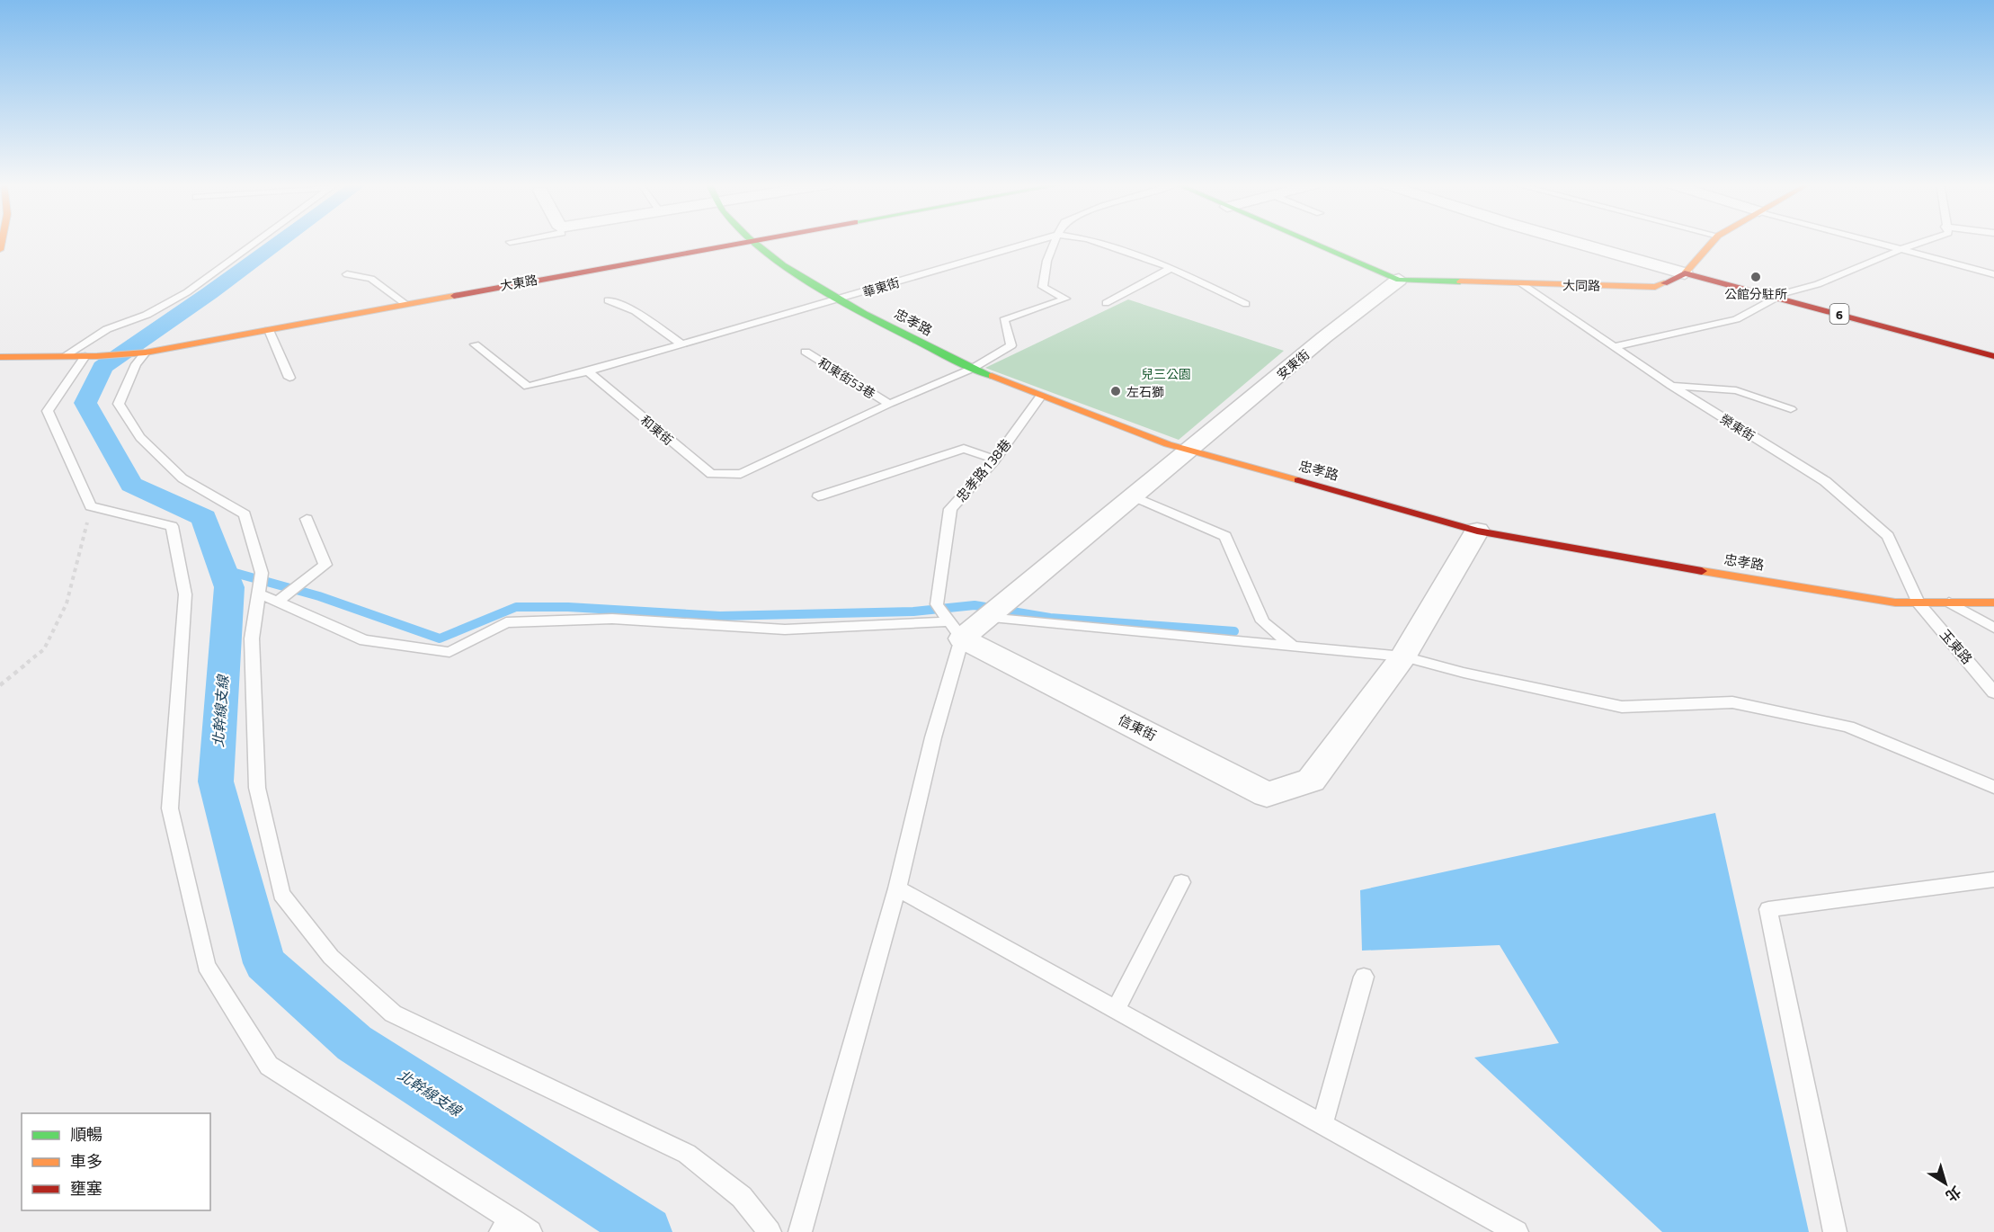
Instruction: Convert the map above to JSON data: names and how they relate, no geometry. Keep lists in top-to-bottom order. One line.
{"streets":{"street":["大東路","大同路","6","忠孝路","安東街","信東街"],"lane":["華東街","和東街53巷","榮東街","和東街","忠孝路138巷","玉東路"]},"crossings":[["大同路","6"],["大同路","安東街"],["大同路","榮東街"],["華東街","忠孝路"],["忠孝路","安東街"],["忠孝路","榮東街"],["忠孝路","和東街"],["忠孝路","忠孝路138巷"],["忠孝路","玉東路"],["忠孝路","信東街"],["和東街53巷","和東街"],["榮東街","玉東路"],["忠孝路138巷","信東街"]],"water":["北幹線支線"],"parks":["兒三公園"],"places":["公館分駐所","左石獅"],"legend":["順暢","車多","壅塞"],"north":"bottom right"}
